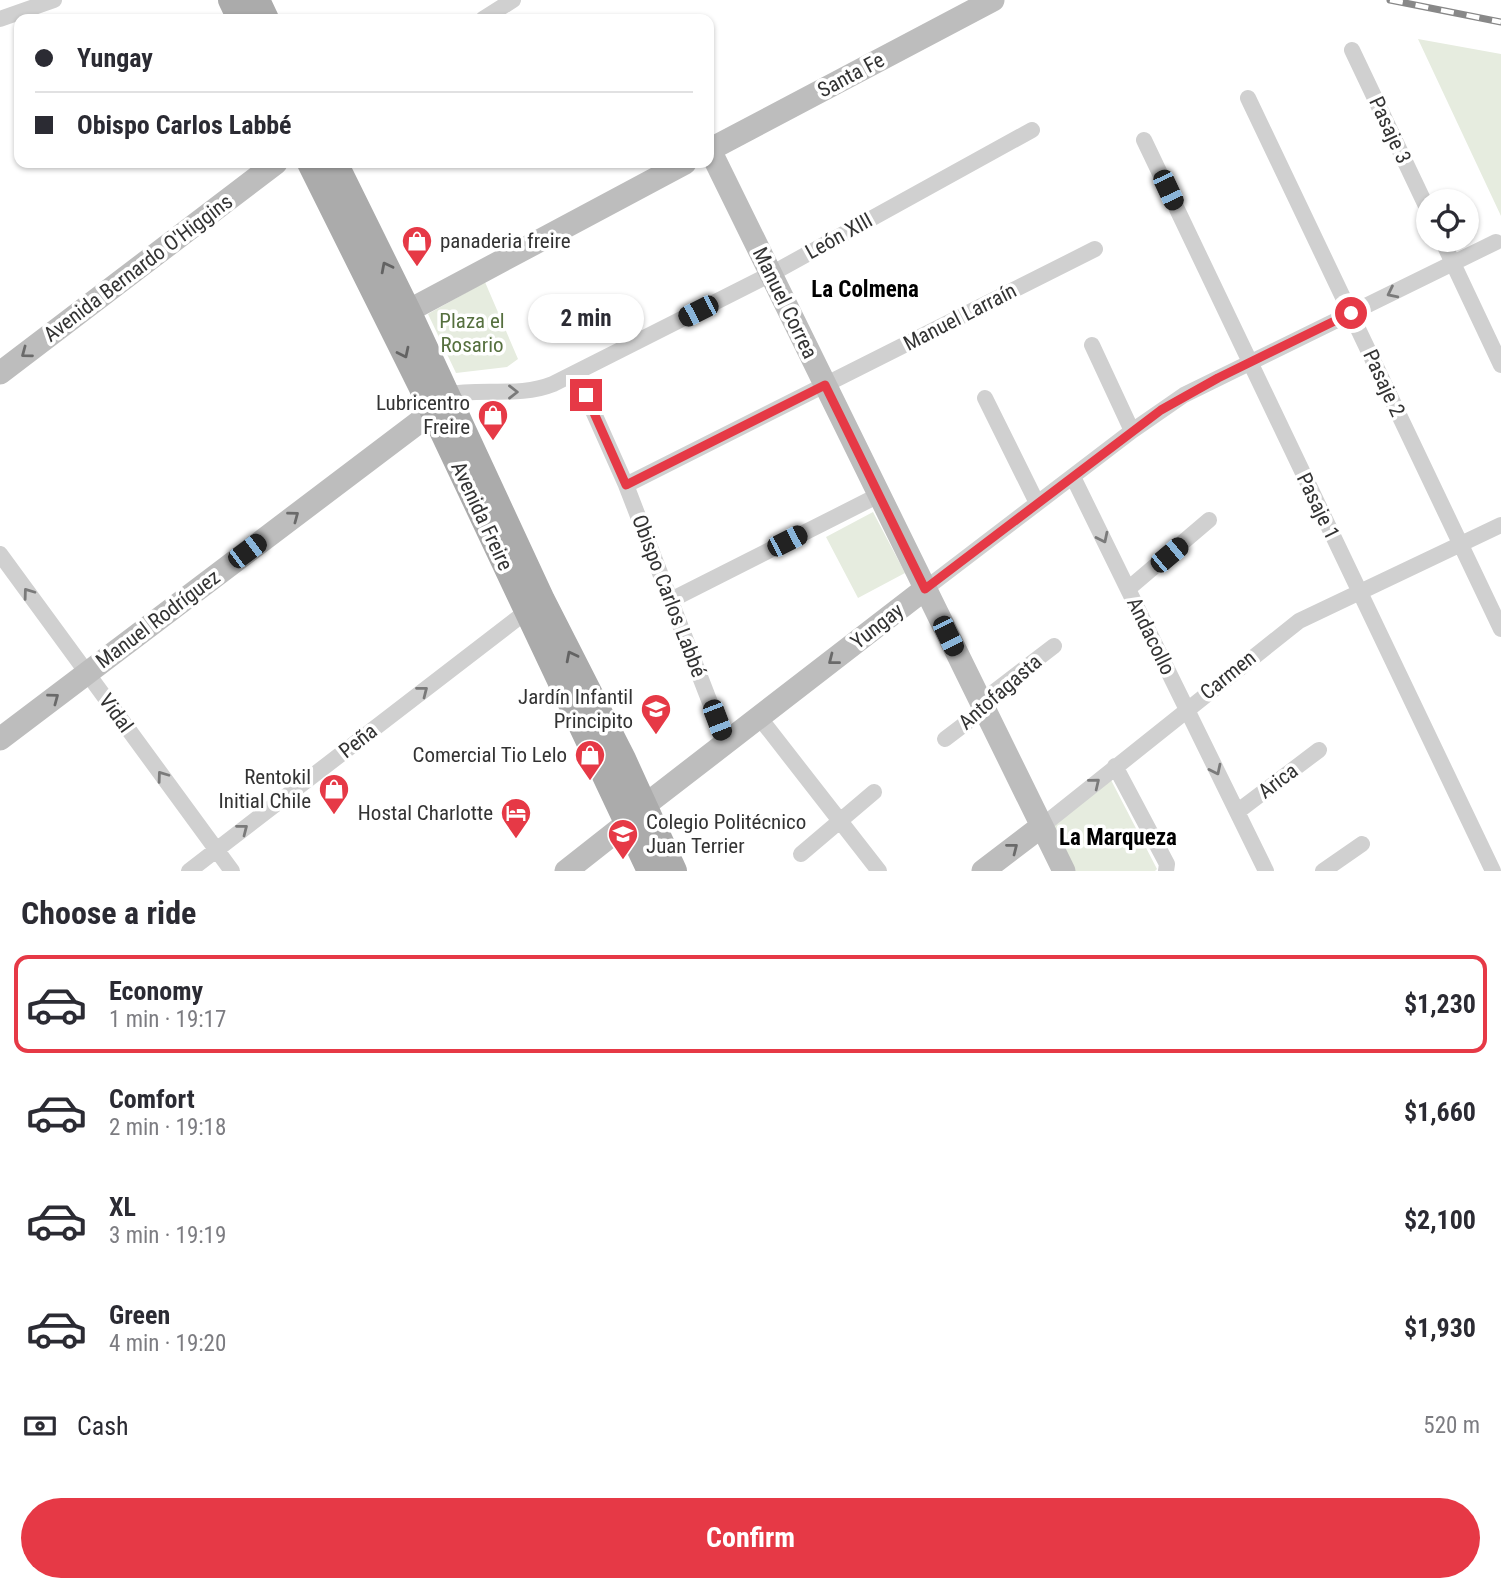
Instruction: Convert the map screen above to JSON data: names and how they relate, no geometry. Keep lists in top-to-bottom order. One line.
{"streets":{"main road":["Avenida Freire"],"street":["Santa Fe","Pasaje 3","León XIII","Avenida Bernardo O'Higgins","Manuel Correa","Manuel Larraín","Pasaje 2","Pasaje 1","Obispo Carlos Labbé","Manuel Rodríguez","Yungay","Andacollo","Carmen","Antofagasta","Vidal","Peña","Arica"]},"crossings":[["León XIII","Manuel Correa"],["León XIII","Avenida Freire"],["León XIII","Obispo Carlos Labbé"],["León XIII","Manuel Rodríguez"],["Manuel Correa","Manuel Larraín"],["Manuel Correa","Yungay"],["Manuel Correa","Carmen"],["Manuel Correa","Antofagasta"],["Manuel Larraín","Obispo Carlos Labbé"],["Pasaje 2","Yungay"],["Pasaje 2","Carmen"],["Pasaje 1","Yungay"],["Pasaje 1","Carmen"],["Avenida Freire","Manuel Rodríguez"],["Avenida Freire","Yungay"],["Avenida Freire","Peña"],["Obispo Carlos Labbé","Yungay"],["Manuel Rodríguez","Vidal"],["Yungay","Andacollo"],["Andacollo","Carmen"],["Andacollo","Arica"],["Vidal","Peña"]],"one_way":["Avenida Bernardo O'Higgins","Manuel Rodríguez","Vidal","Peña"],"districts":["La Colmena","La Marqueza"],"parks":["Plaza el Rosario"],"places":{"shop":["panaderia freire","Lubricentro Freire","Comercial Tio Lelo","Rentokil Initial Chile"],"school or university":["Jardín Infantil Principito","Colegio Politécnico Juan Terrier"],"hotel":["Hostal Charlotte"]},"page":{"banner":["Yungay","Obispo Carlos Labbé"],"bubble":"2 min","heading":"Choose a ride","list":[{"name":"Economy","note":"1 min · 19:17","value":"$1,230"},{"name":"Comfort","note":"2 min · 19:18","value":"$1,660"},{"name":"XL","note":"3 min · 19:19","value":"$2,100"},{"name":"Green","note":"4 min · 19:20","value":"$1,930"}],"pay":["Cash","520 m"],"buttons":"Confirm"}}
